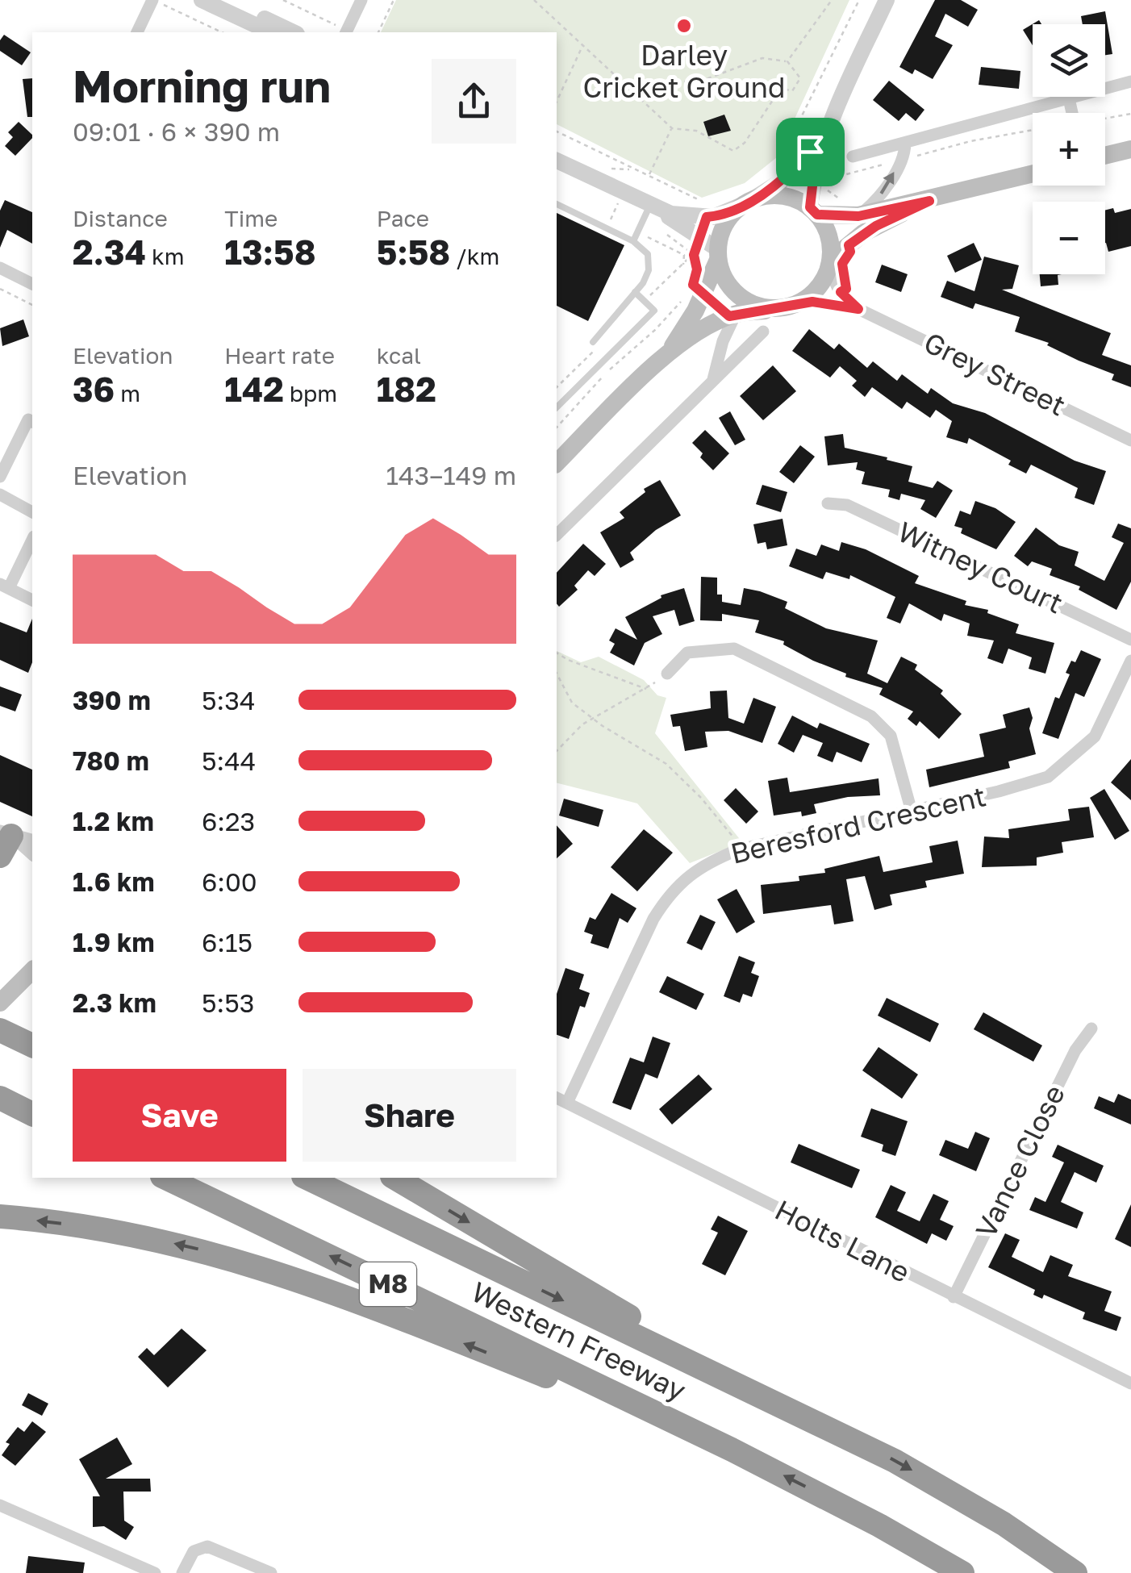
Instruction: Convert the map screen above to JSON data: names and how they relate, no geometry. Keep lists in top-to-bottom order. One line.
{"streets":{"highway":["M8","Western Freeway"],"street":["Grey Street","Witney Court","Beresford Crescent","Vance Close","Holts Lane"]},"crossings":[["Beresford Crescent","Holts Lane"],["Vance Close","Holts Lane"]],"places":["Darley Cricket Ground"],"page":{"map_buttons":["+","−"],"heading":["Morning run","09:01 · 6 × 390 m"],"stats":[["Distance","2.34 km"],["Time","13:58"],["Pace","5:58 /km"],["Elevation","36 m"],["Heart rate","142 bpm"],["kcal","182"]],"chart":["Elevation","143–149 m"],"list":[{"name":"390 m","note":"5:34"},{"name":"780 m","note":"5:44"},{"name":"1.2 km","note":"6:23"},{"name":"1.6 km","note":"6:00"},{"name":"1.9 km","note":"6:15"},{"name":"2.3 km","note":"5:53"}],"buttons":["Save","Share"]}}
